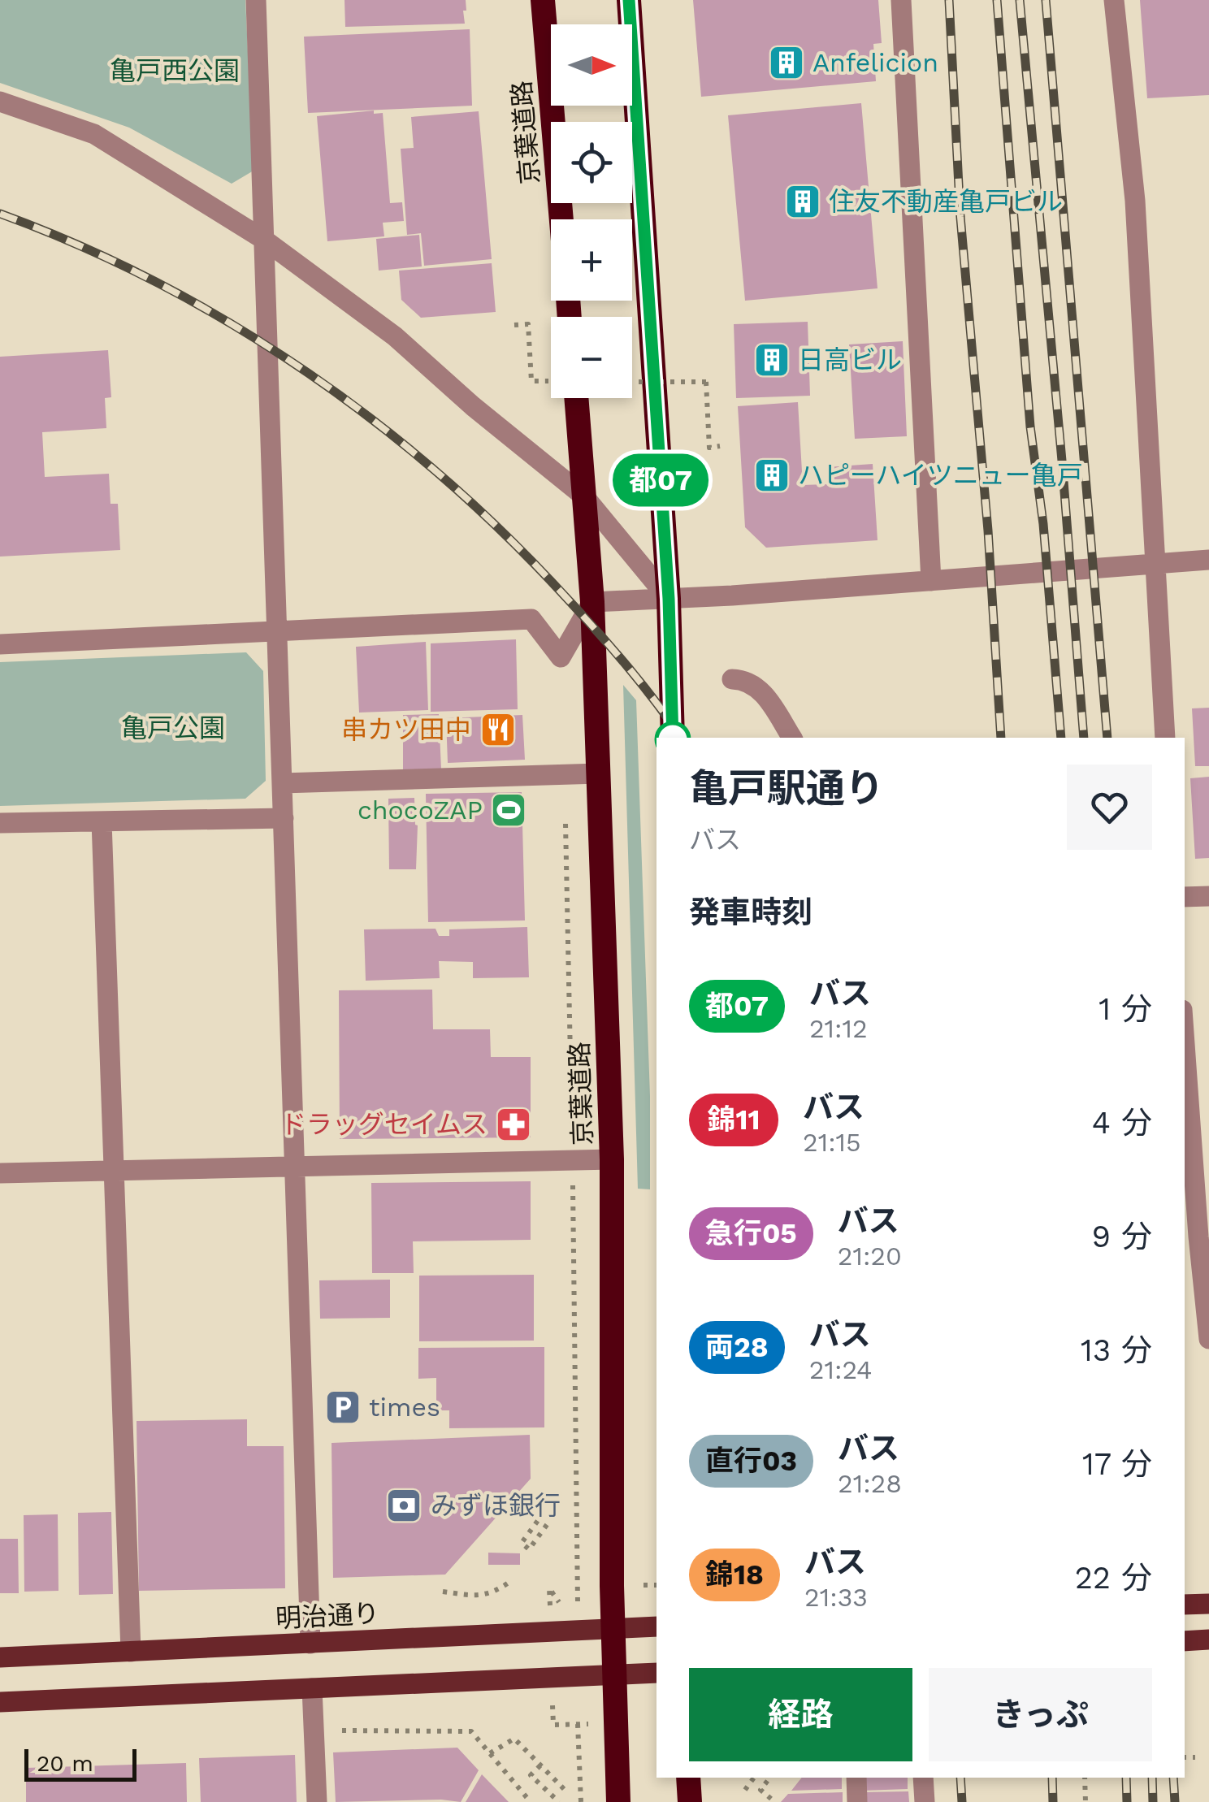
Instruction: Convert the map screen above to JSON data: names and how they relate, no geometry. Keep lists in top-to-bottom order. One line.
{"streets":{"highway":["京葉道路"],"main road":["明治通り"]},"crossings":[["京葉道路","明治通り"]],"parks":["亀戸西公園","亀戸公園"],"places":{"building":["Anfelicion","住友不動産亀戸ビル","日高ビル","ハピーハイツニュー亀戸"],"restaurant":["串カツ田中"],"sports":["chocoZAP"],"pharmacy":["ドラッグセイムス"],"parking":["times"],"bank":["みずほ銀行"]},"lines":["bus line 都07"],"scale_bar":"20 m","north":"right","page":{"on_map":"都07","map_buttons":["+","−"],"heading":[["亀戸駅通り","バス"],"発車時刻"],"list":[{"mark":"都07","name":"バス","note":"21:12","value":"1 分"},{"mark":"錦11","name":"バス","note":"21:15","value":"4 分"},{"mark":"急行05","name":"バス","note":"21:20","value":"9 分"},{"mark":"両28","name":"バス","note":"21:24","value":"13 分"},{"mark":"直行03","name":"バス","note":"21:28","value":"17 分"},{"mark":"錦18","name":"バス","note":"21:33","value":"22 分"}],"buttons":["経路","きっぷ"],"scale":"20 m"}}
